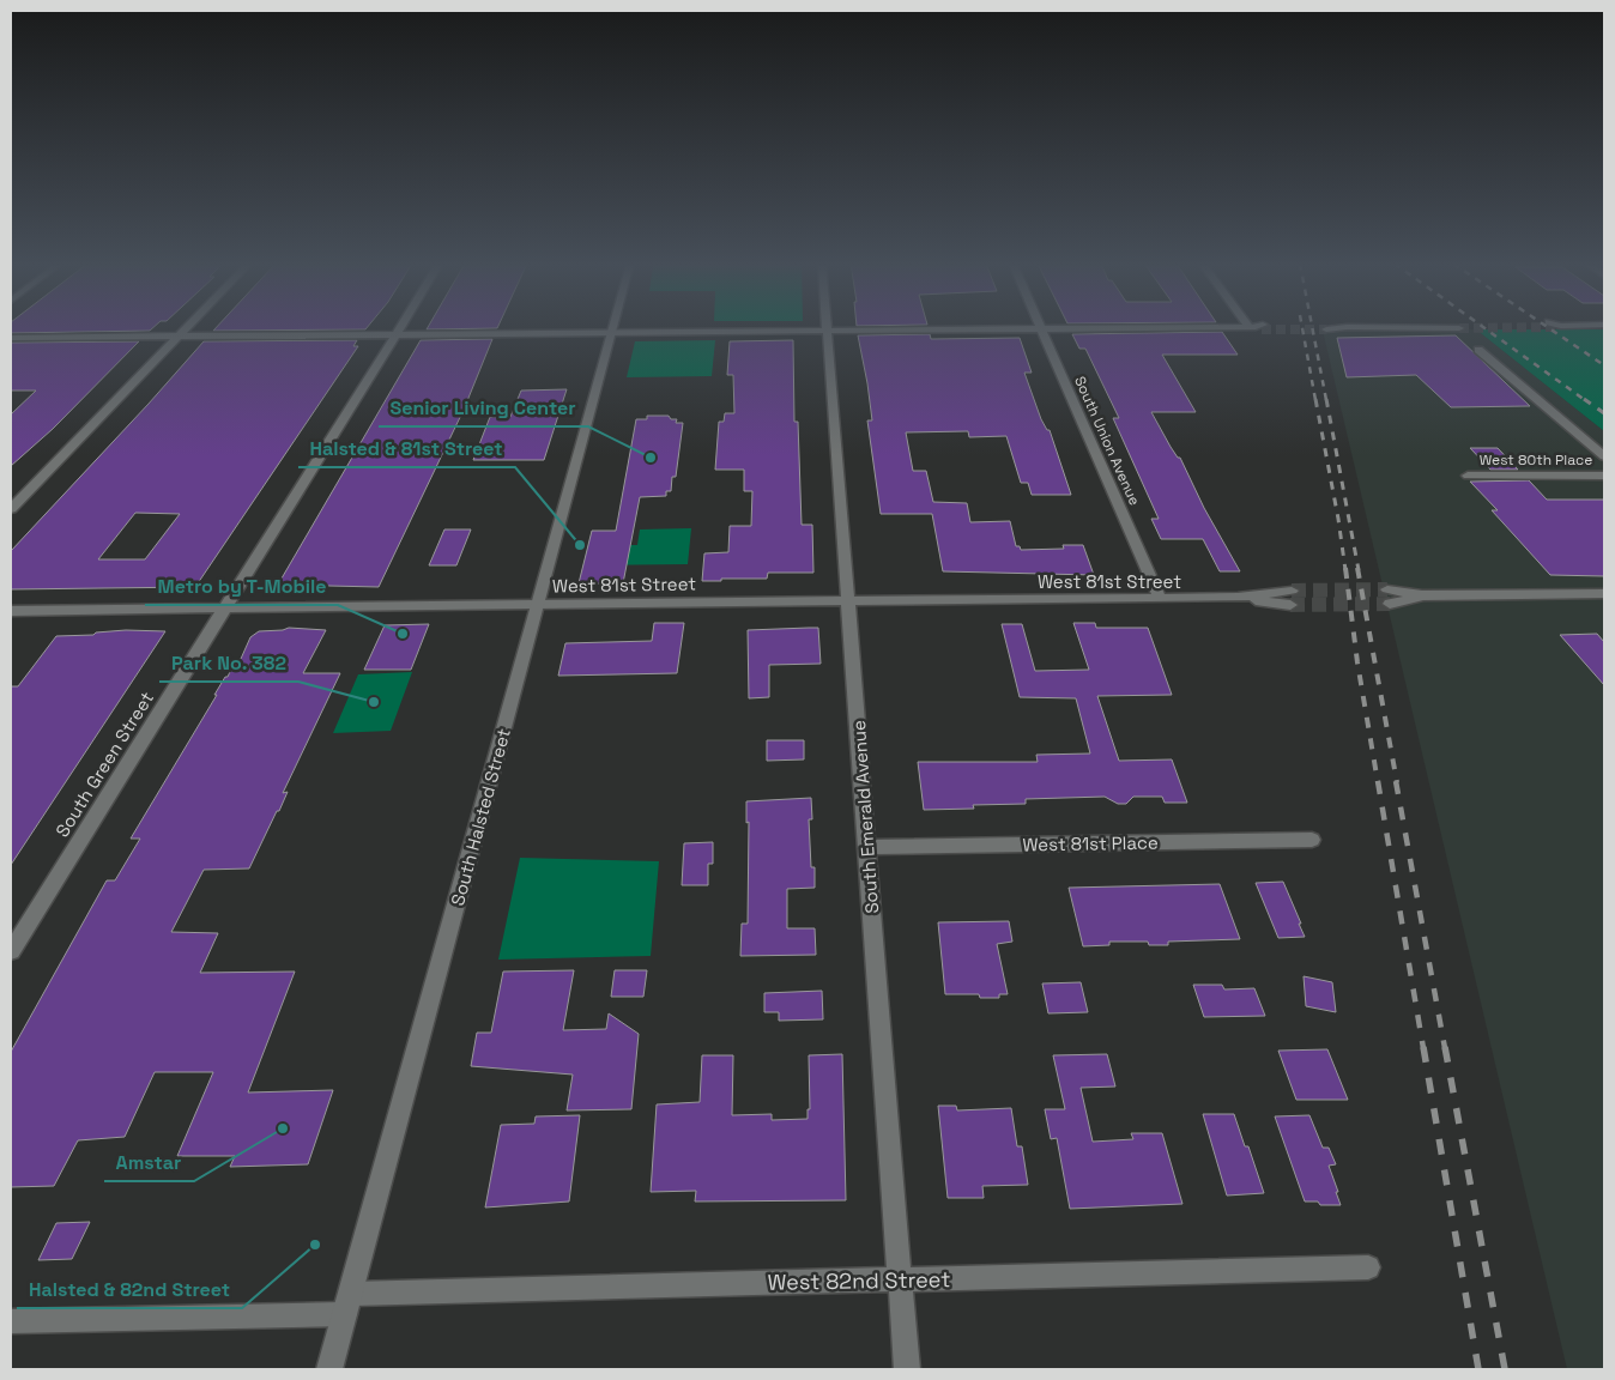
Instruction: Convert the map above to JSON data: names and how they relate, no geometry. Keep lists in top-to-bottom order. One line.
{"streets":{"street":["South Union Avenue","West 80th Place","West 81st Street","South Green Street","South Halsted Street","South Emerald Avenue","West 81st Place","West 82nd Street"]},"crossings":[["South Union Avenue","West 81st Street"],["West 81st Street","South Green Street"],["West 81st Street","South Halsted Street"],["West 81st Street","South Emerald Avenue"],["South Halsted Street","West 82nd Street"],["South Emerald Avenue","West 81st Place"],["South Emerald Avenue","West 82nd Street"]],"places":["Senior Living Center","Halsted & 81st Street","Metro by T-Mobile","Park No. 382","Amstar","Halsted & 82nd Street"]}
